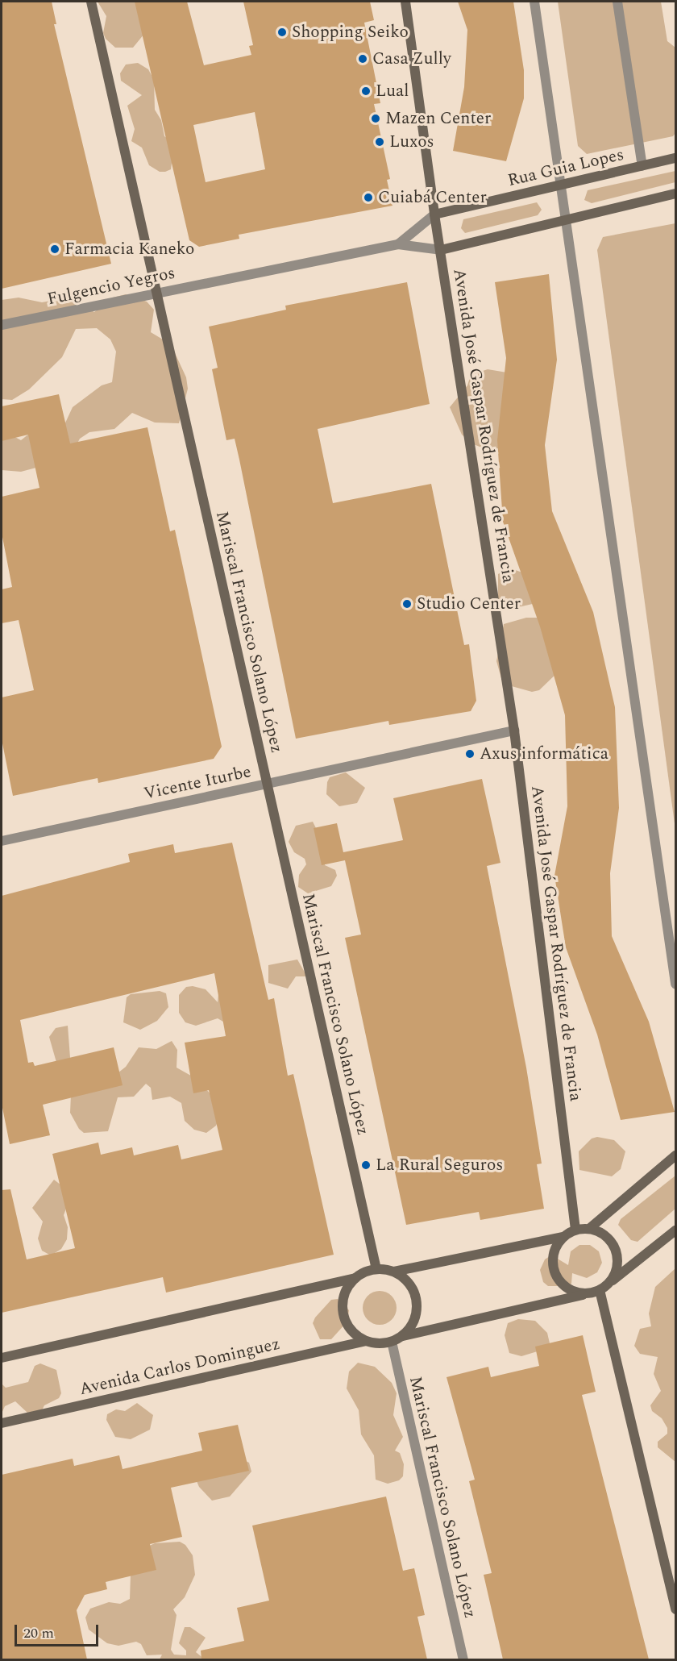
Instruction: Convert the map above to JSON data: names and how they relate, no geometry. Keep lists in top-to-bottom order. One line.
{"streets":{"main road":["Rua Guia Lopes","Avenida José Gaspar Rodríguez de Francia","Mariscal Francisco Solano López","Avenida Carlos Dominguez"],"street":["Fulgencio Yegros","Vicente Iturbe"]},"crossings":[["Rua Guia Lopes","Fulgencio Yegros"],["Rua Guia Lopes","Avenida José Gaspar Rodríguez de Francia"],["Fulgencio Yegros","Avenida José Gaspar Rodríguez de Francia"],["Fulgencio Yegros","Mariscal Francisco Solano López"],["Avenida José Gaspar Rodríguez de Francia","Vicente Iturbe"],["Mariscal Francisco Solano López","Vicente Iturbe"],["Mariscal Francisco Solano López","Avenida Carlos Dominguez"]],"places":["Shopping Seiko","Casa Zully","Lual","Mazen Center","Luxos","Cuiabá Center","Farmacia Kaneko","Studio Center","Axus informática","La Rural Seguros"],"scale_bar":"20 m"}
